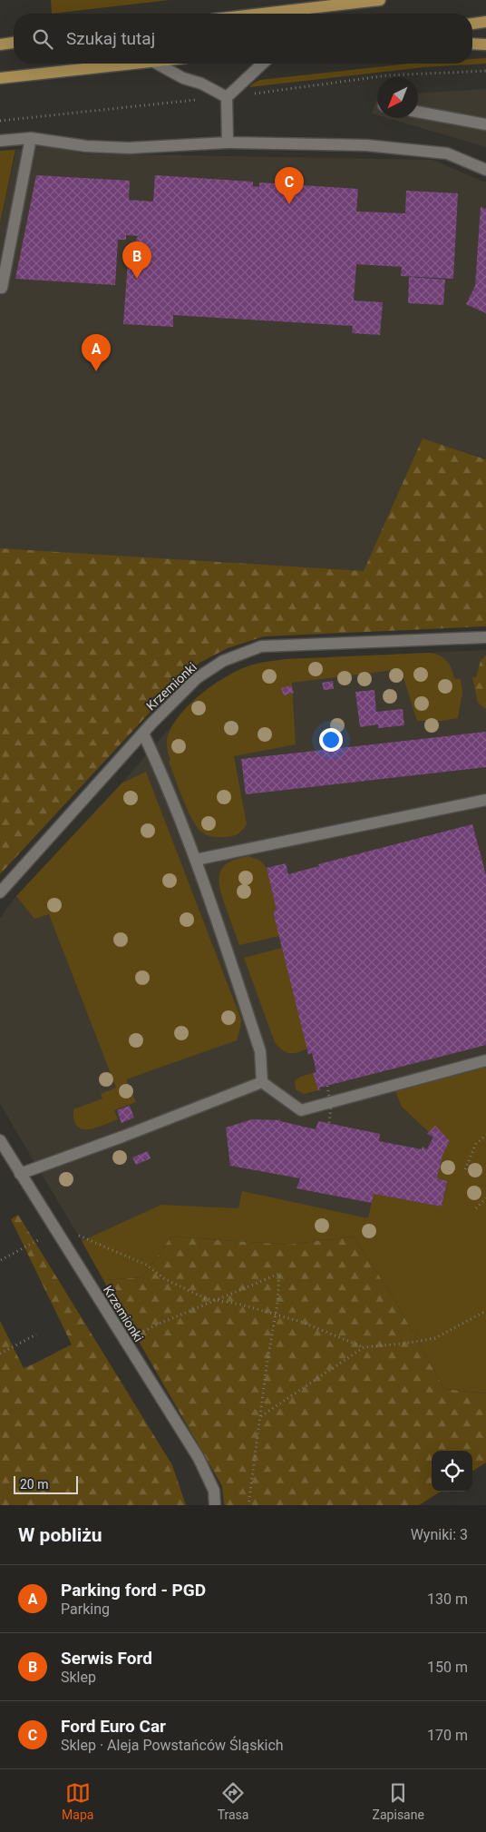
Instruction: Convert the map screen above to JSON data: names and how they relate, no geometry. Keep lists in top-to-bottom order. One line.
{"streets":{"street":["Krzemionki"]},"scale_bar":"20 m","north":"bottom left","page":{"search":"Szukaj tutaj","pins":["C","B","A"],"scale":"20 m","heading":["W pobliżu","Wyniki: 3"],"list":[{"mark":"A","name":"Parking ford - PGD","note":"Parking","value":"130 m"},{"mark":"B","name":"Serwis Ford","note":"Sklep","value":"150 m"},{"mark":"C","name":"Ford Euro Car","note":"Sklep · Aleja Powstańców Śląskich","value":"170 m"}],"nav":["Mapa","Trasa","Zapisane"]}}
